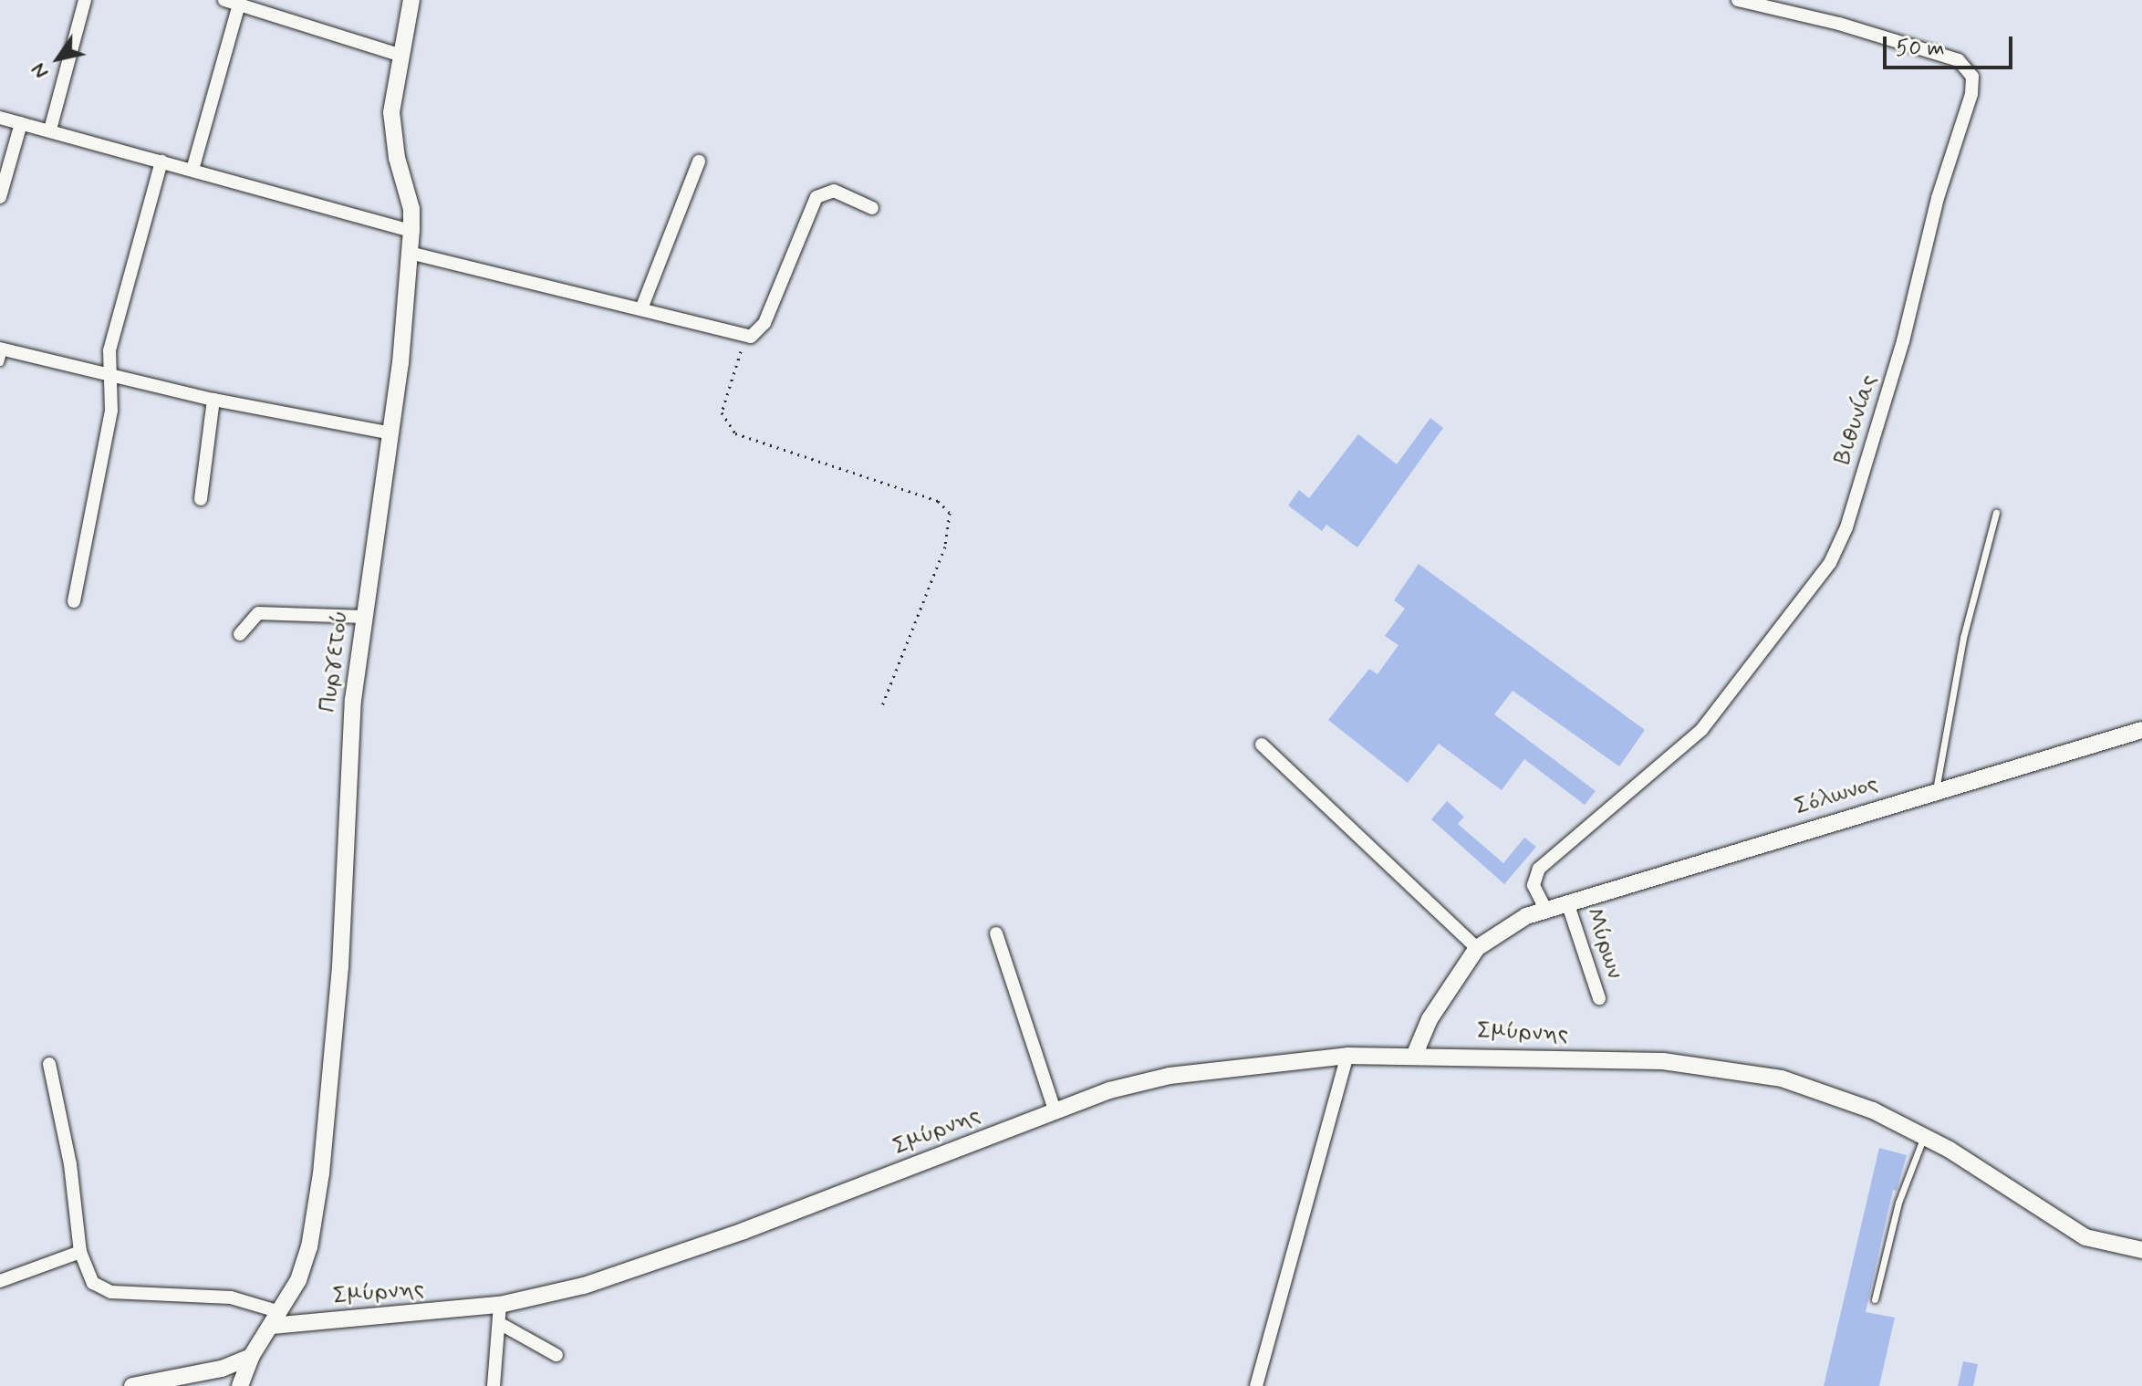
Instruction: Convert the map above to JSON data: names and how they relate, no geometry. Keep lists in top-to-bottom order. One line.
{"streets":{"street":["Βιθυνίας","Πυργετού","Σόλωνος","Μύρων","Σμύρνης"]},"crossings":[["Βιθυνίας","Σόλωνος"],["Πυργετού","Σμύρνης"],["Σόλωνος","Μύρων"]],"scale_bar":"50 m","north":"bottom left"}
